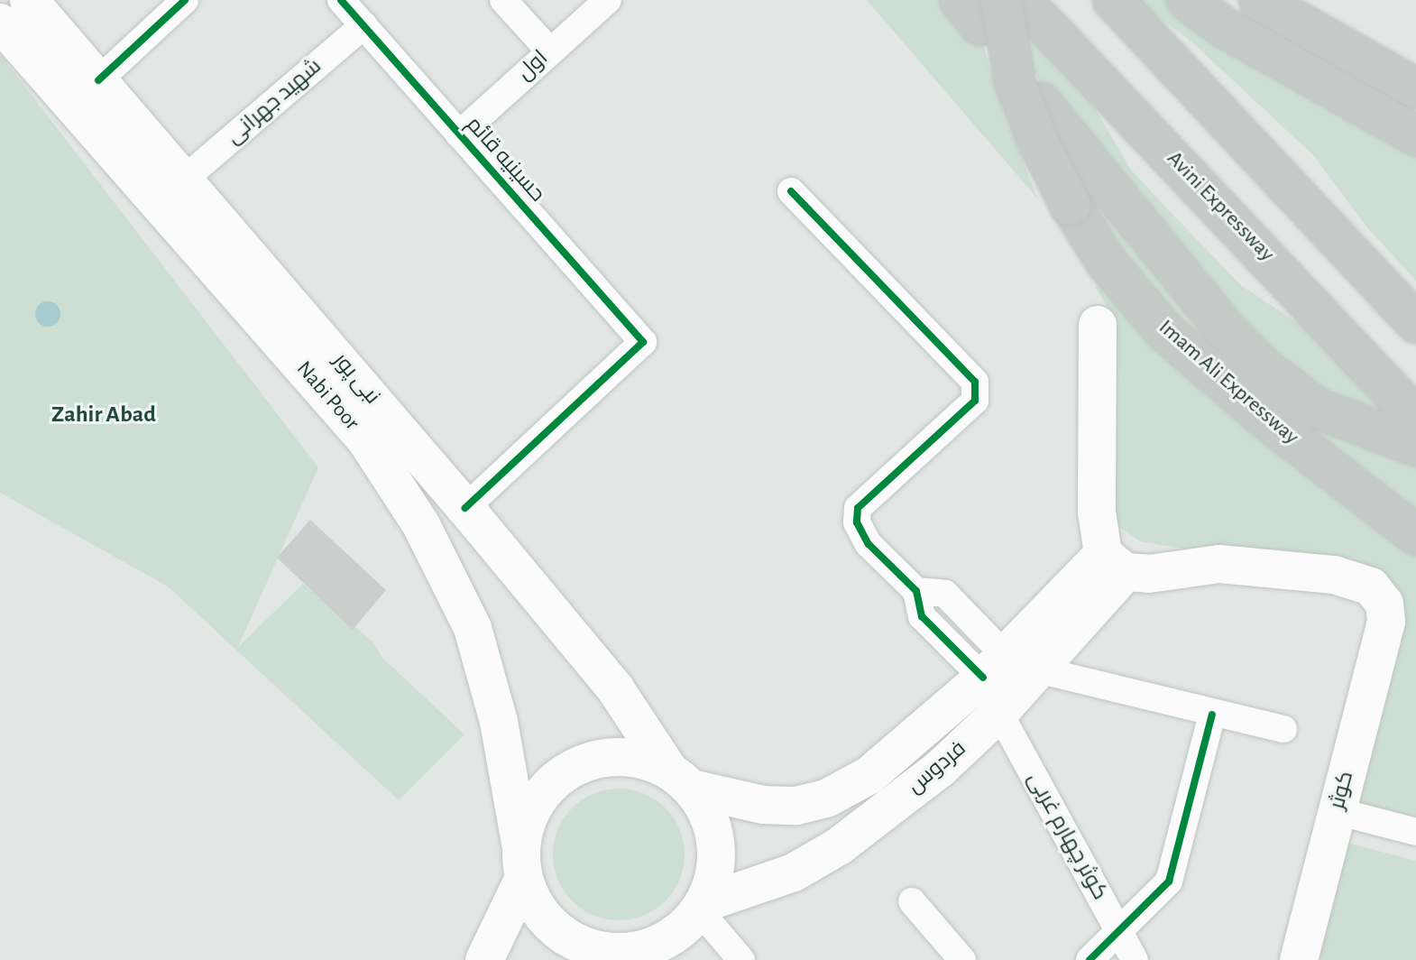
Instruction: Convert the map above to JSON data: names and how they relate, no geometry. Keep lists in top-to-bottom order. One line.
{"streets":{"highway":["Avini Expressway","Imam Ali Expressway"],"main road":["نبی پور","Nabi Poor","فردوس","کوثر"],"street":["اول","شهید جهرانی","حسینیه قائم","کوثر چهارم غربی"]},"crossings":[["اول","حسینیه قائم"],["شهید جهرانی","حسینیه قائم"],["شهید جهرانی","نبی پور"],["حسینیه قائم","نبی پور"],["نبی پور","Nabi Poor"],["نبی پور","فردوس"],["Nabi Poor","فردوس"],["فردوس","کوثر"],["فردوس","کوثر چهارم غربی"]],"districts":["Zahir Abad"]}
